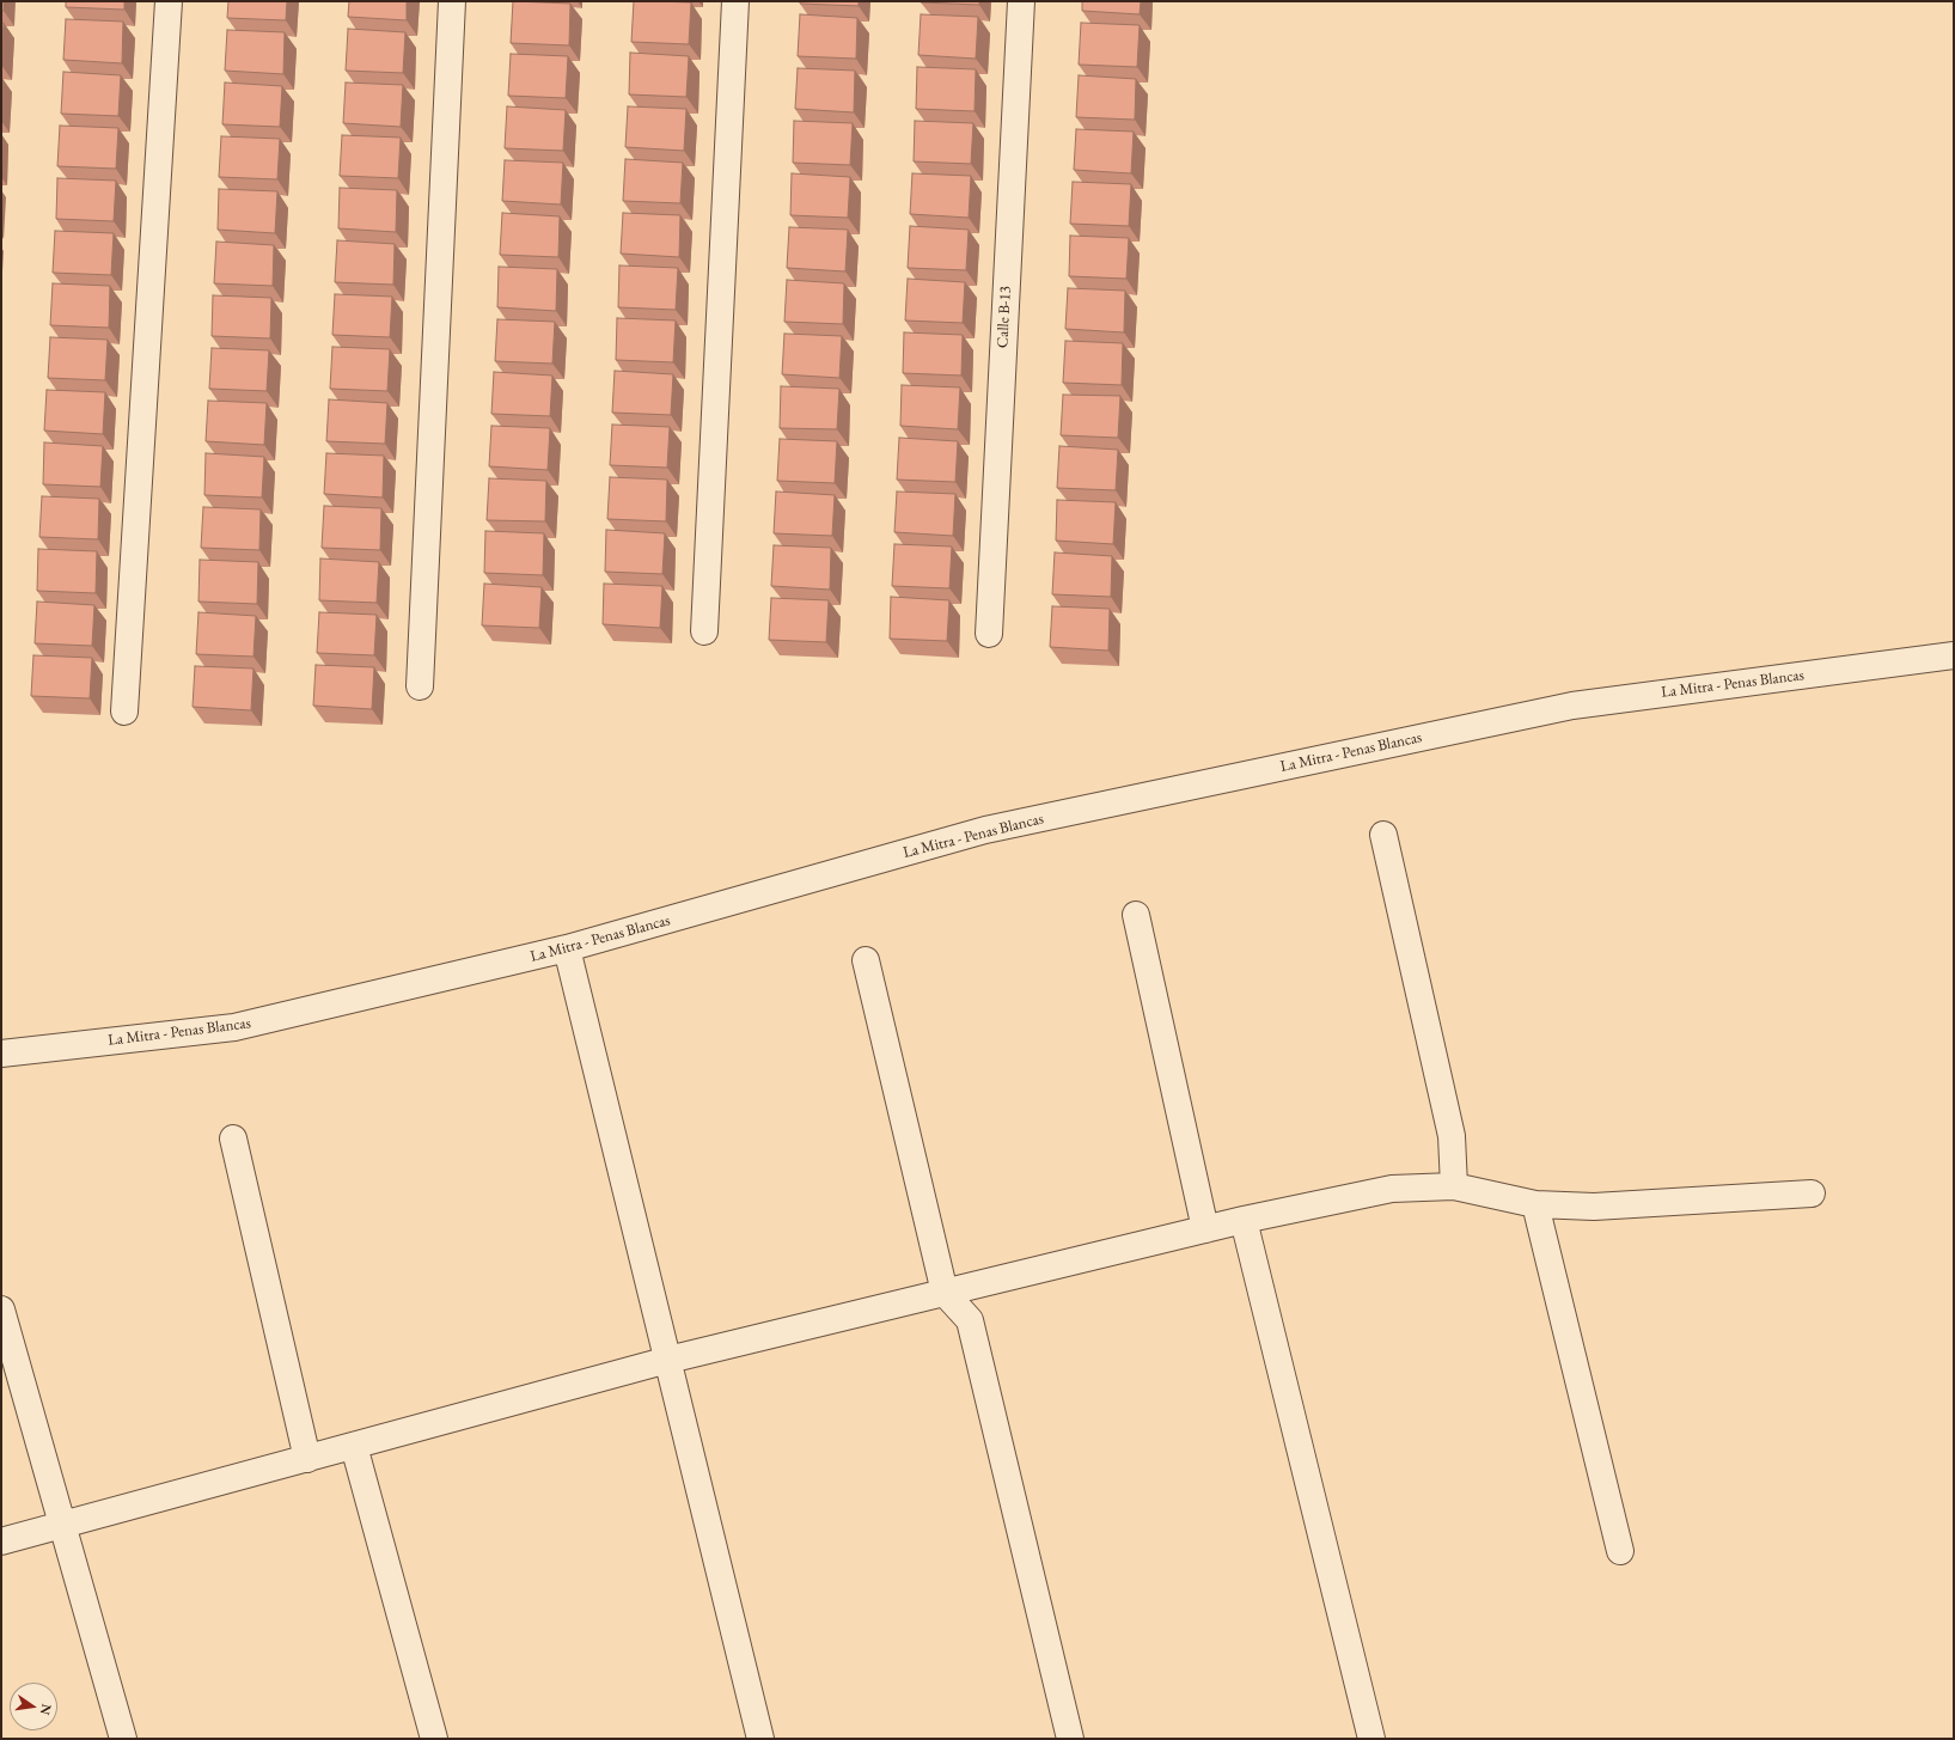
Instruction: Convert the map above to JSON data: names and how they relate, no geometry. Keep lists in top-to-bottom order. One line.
{"streets":{"street":["Calle B-13","La Mitra - Penas Blancas"]},"north":"right"}
